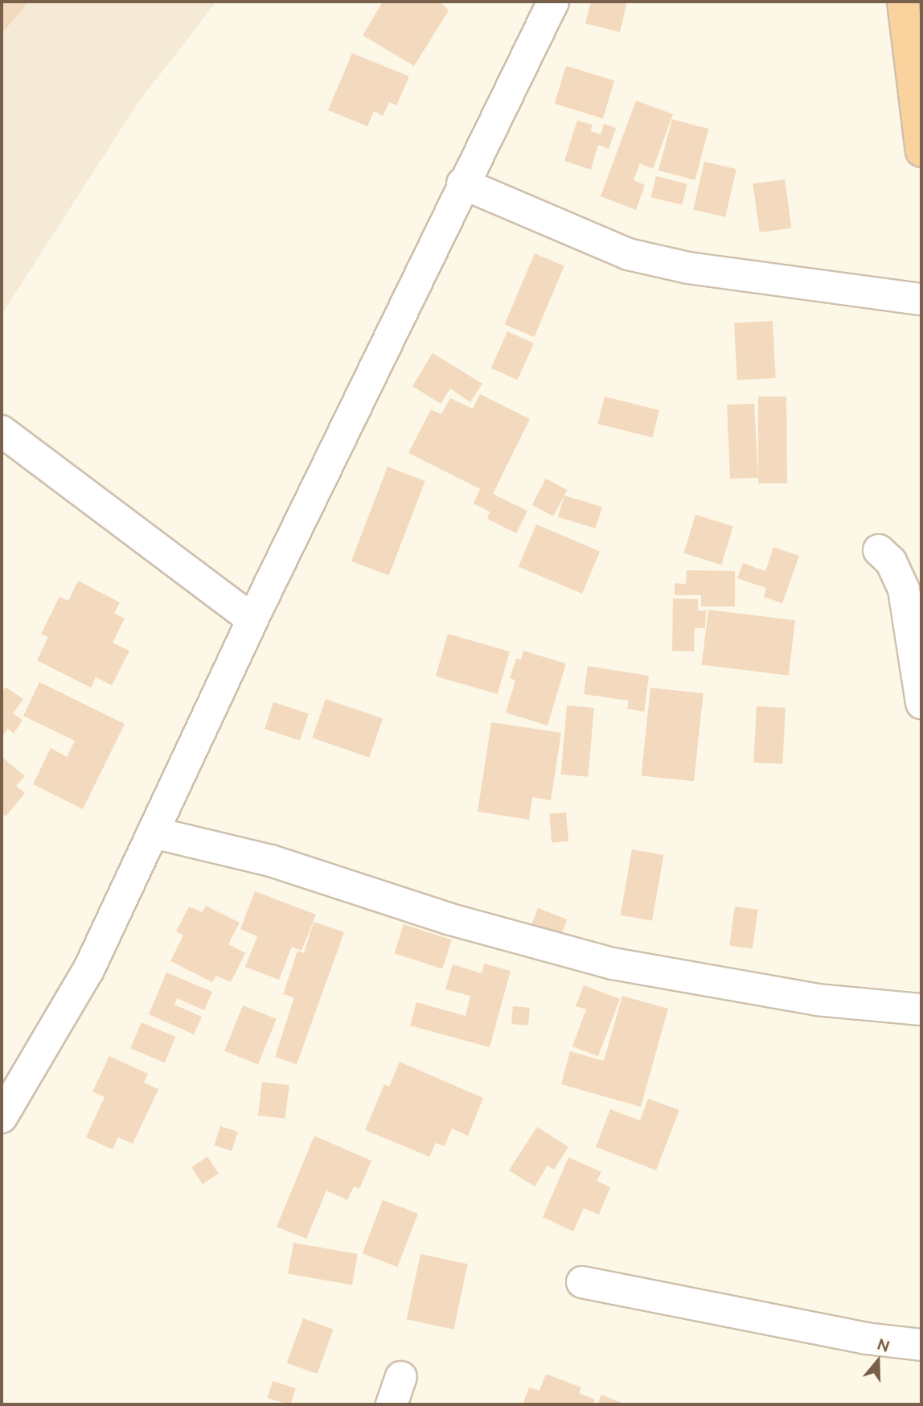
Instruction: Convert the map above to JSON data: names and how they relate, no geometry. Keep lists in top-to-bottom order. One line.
{"north":"top"}
